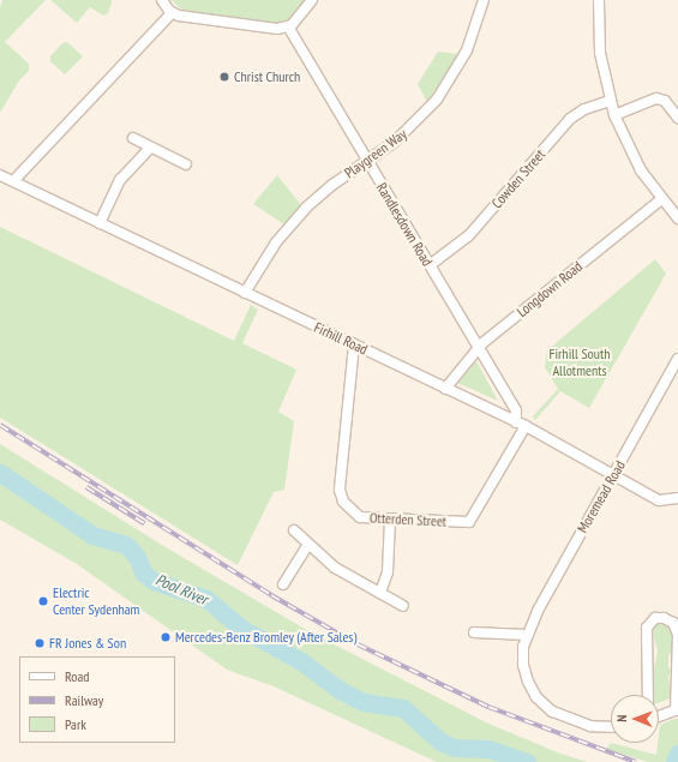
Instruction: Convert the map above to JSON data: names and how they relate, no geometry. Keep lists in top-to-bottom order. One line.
{"streets":{"street":["Playgreen Way","Cowden Street","Randlesdown Road","Longdown Road","Firhill Road","Moremead Road","Otterden Street"]},"crossings":[["Playgreen Way","Randlesdown Road"],["Playgreen Way","Firhill Road"],["Cowden Street","Randlesdown Road"],["Randlesdown Road","Longdown Road"],["Randlesdown Road","Firhill Road"],["Randlesdown Road","Otterden Street"],["Longdown Road","Firhill Road"],["Firhill Road","Moremead Road"],["Firhill Road","Otterden Street"]],"water":["Pool River"],"parks":["Firhill South Allotments"],"places":["Christ Church","Electric Center Sydenham","Mercedes-Benz Bromley (After Sales)","FR Jones & Son"],"legend":["Road","Railway","Park"],"north":"left"}
